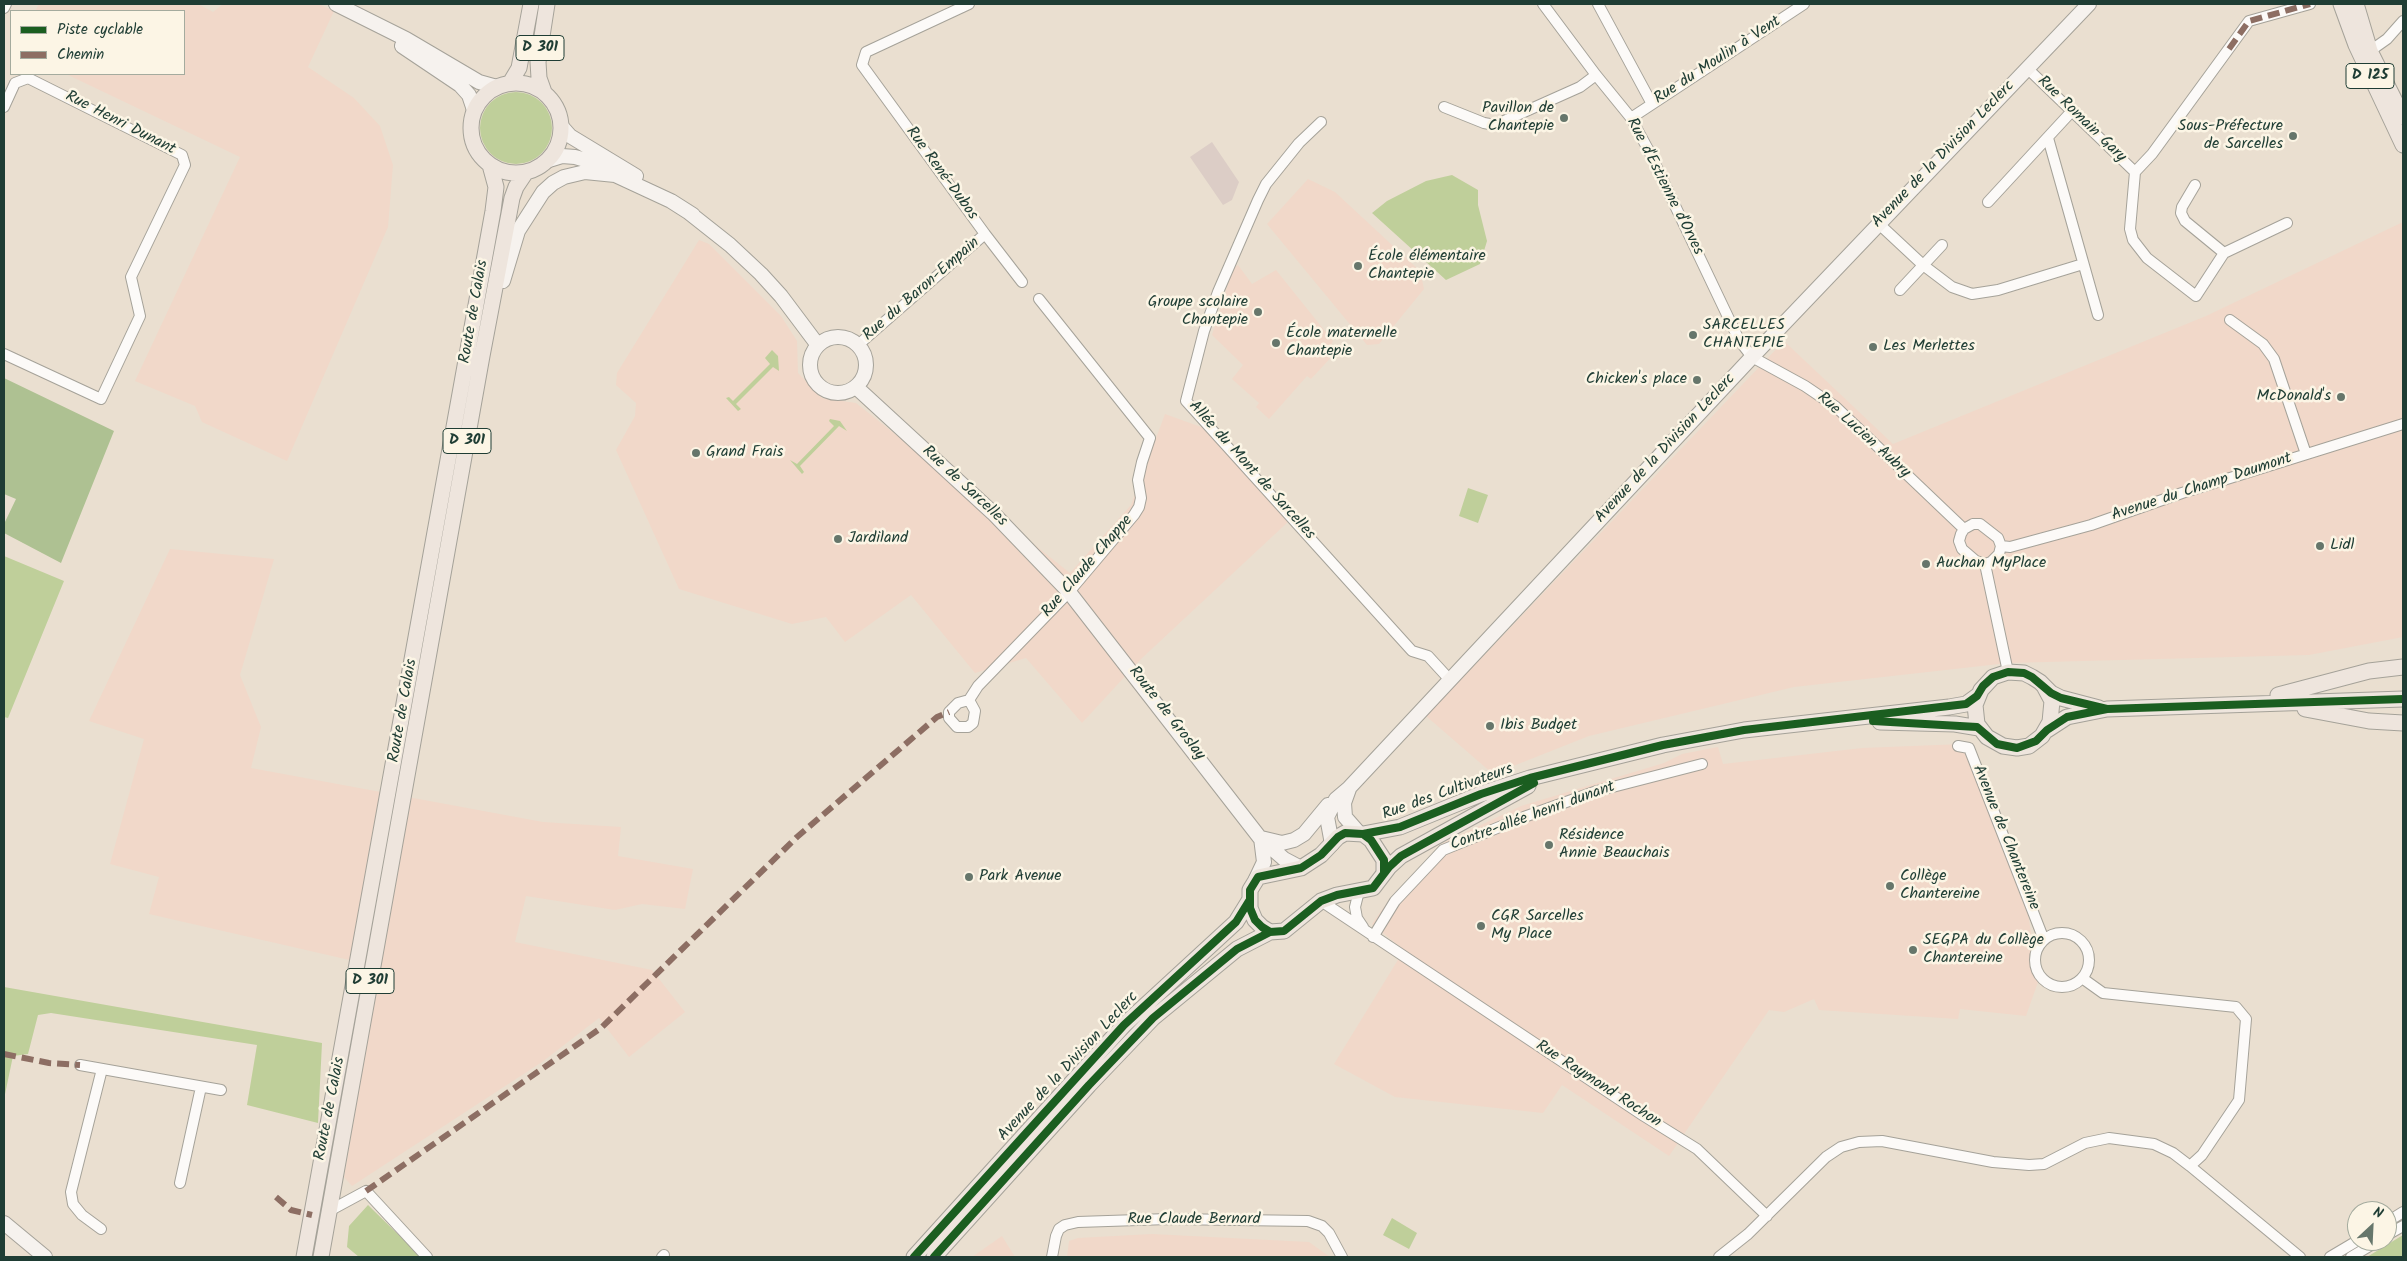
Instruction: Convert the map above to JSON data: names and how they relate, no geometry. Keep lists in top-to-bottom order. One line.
{"streets":{"main road":["D 301","D 125","Avenue de la Division Leclerc","Route de Calais","Rue de Sarcelles","Route de Groslay","Rue des Cultivateurs"],"street":["Rue du Moulin à Vent","Rue Romain Gary","Rue Henri Dunant","Rue René-Dubos","Rue d'Estienne d'Orves","Rue du Baron-Empain","Rue Lucien Aubry","Allée du Mont de Sarcelles","Avenue du Champ Daumont","Rue Claude Chappe","Contre-allée henri dunant","Avenue de Chantereine","Rue Raymond Rochon","Rue Claude Bernard"]},"crossings":[["D 301","Route de Calais"],["Rue du Moulin à Vent","Rue d'Estienne d'Orves"],["Rue Romain Gary","Avenue de la Division Leclerc"],["Avenue de la Division Leclerc","Rue d'Estienne d'Orves"],["Avenue de la Division Leclerc","Rue Lucien Aubry"],["Avenue de la Division Leclerc","Allée du Mont de Sarcelles"],["Avenue de la Division Leclerc","Route de Groslay"],["Avenue de la Division Leclerc","Rue des Cultivateurs"],["Avenue de la Division Leclerc","Rue Raymond Rochon"],["Rue René-Dubos","Rue du Baron-Empain"],["Rue d'Estienne d'Orves","Rue Lucien Aubry"],["Rue du Baron-Empain","Rue de Sarcelles"],["Rue Lucien Aubry","Avenue du Champ Daumont"],["Rue de Sarcelles","Rue Claude Chappe"],["Rue de Sarcelles","Route de Groslay"],["Rue Claude Chappe","Route de Groslay"],["Route de Groslay","Rue des Cultivateurs"],["Rue des Cultivateurs","Rue Raymond Rochon"],["Contre-allée henri dunant","Rue Raymond Rochon"]],"places":["Pavillon de Chantepie","Sous-Préfecture de Sarcelles","École élémentaire Chantepie","Groupe scolaire Chantepie","SARCELLES CHANTEPIE","École maternelle Chantepie","Les Merlettes","Chicken's place","McDonald's","Grand Frais","Jardiland","Lidl","Auchan MyPlace","Ibis Budget","Résidence Annie Beauchais","Park Avenue","Collège Chantereine","CGR Sarcelles My Place","SEGPA du Collège Chantereine"],"legend":["Piste cyclable","Chemin"],"north":"top right"}
